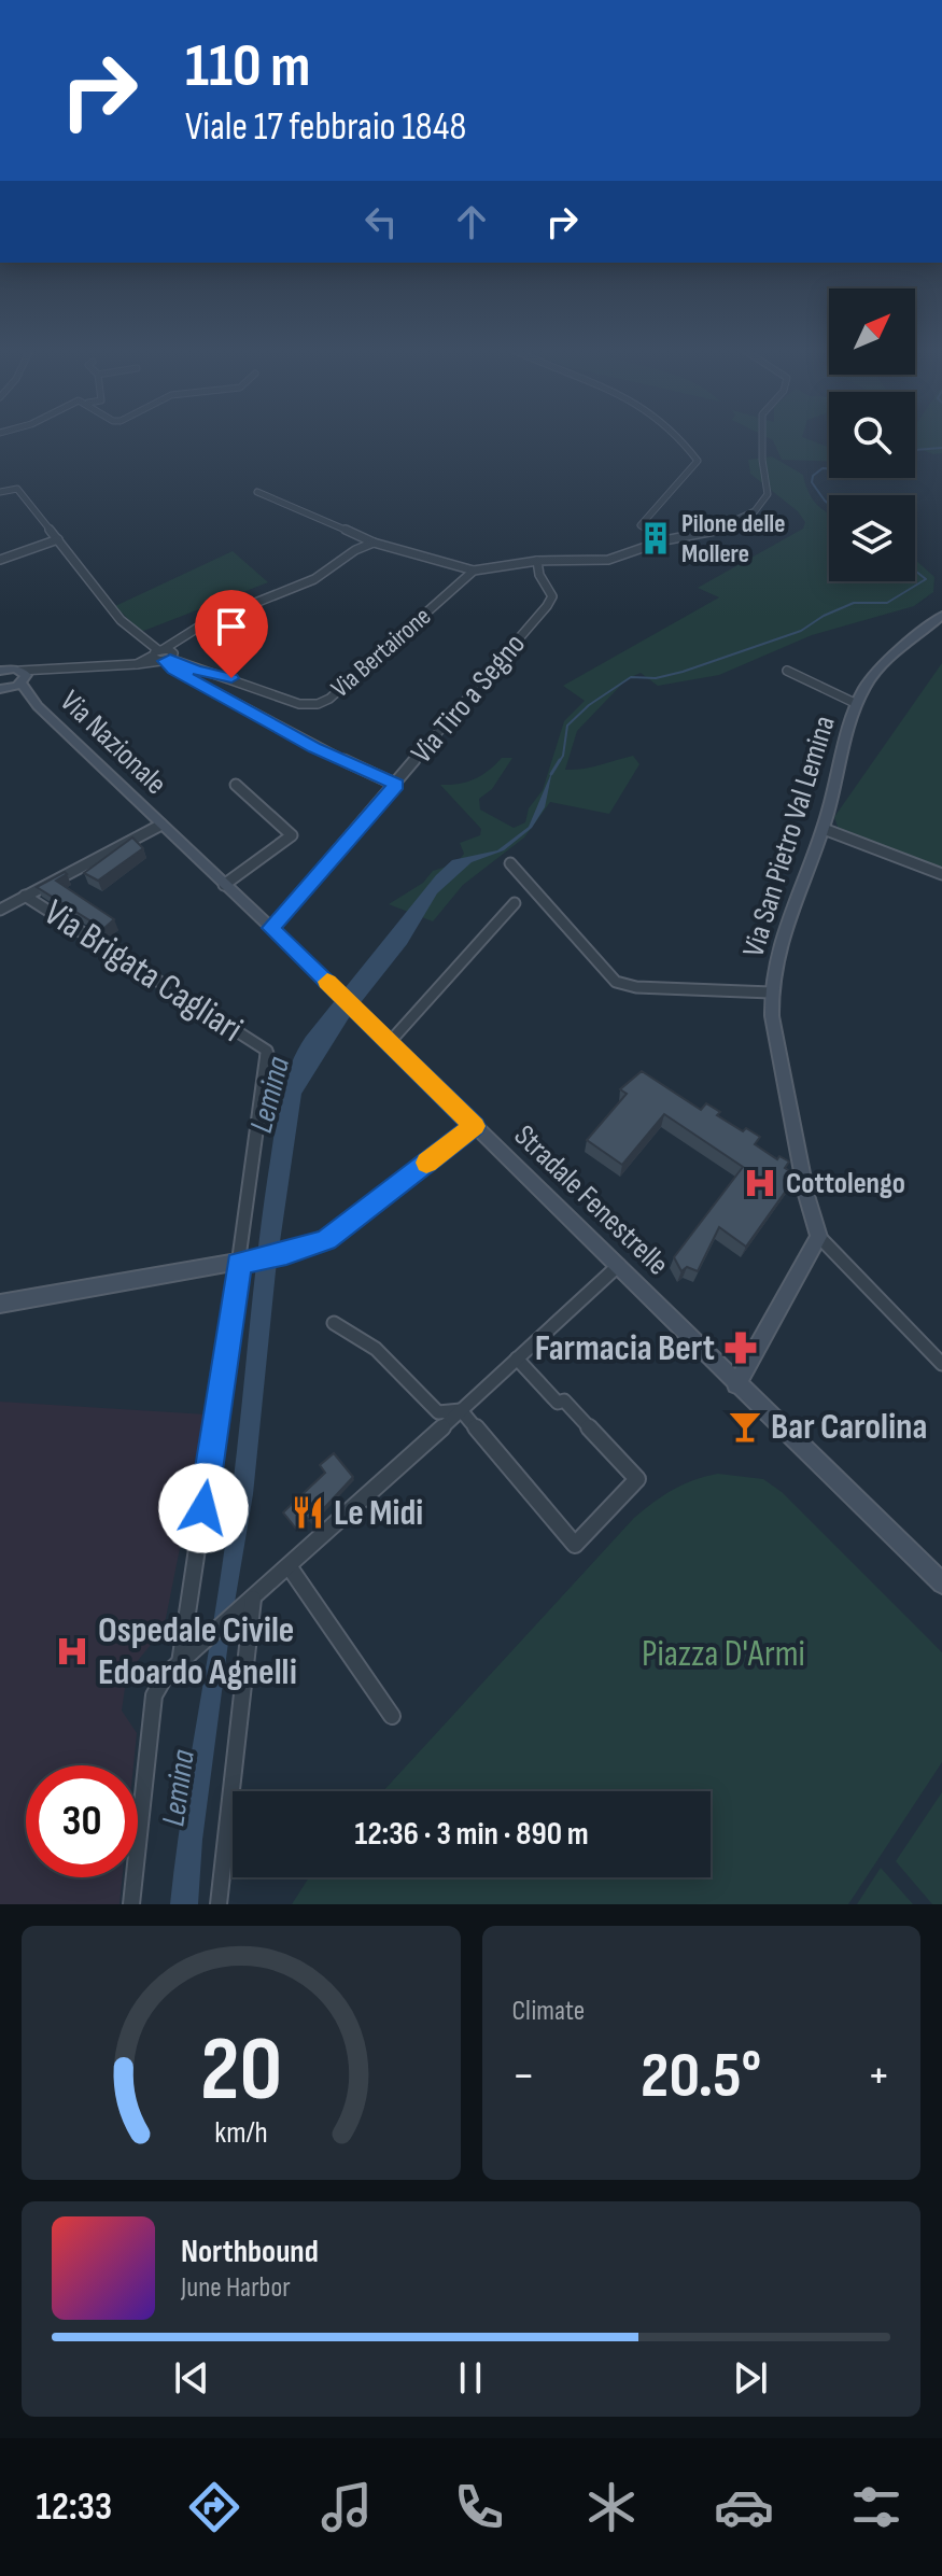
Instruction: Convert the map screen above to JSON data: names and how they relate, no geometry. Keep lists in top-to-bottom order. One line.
{"streets":{"street":["Via Bertairone","Via Tiro a Segno","Via Nazionale","Via San Pietro Val Lemina","Via Brigata Cagliari","Stradale Fenestrelle"]},"crossings":[["Via Tiro a Segno","Stradale Fenestrelle"],["Via Nazionale","Stradale Fenestrelle"]],"water":["Lemina"],"parks":["Piazza D'Armi"],"places":{"building":["Pilone delle Mollere"],"hospital":["Cottolengo","Ospedale Civile Edoardo Agnelli"],"pharmacy":["Farmacia Bert"],"bar":["Bar Carolina"],"restaurant":["Le Midi"]},"north":"top right","page":{"turn":["110 m","Viale 17 febbraio 1848"],"limit":"30","trip":"12:36 · 3 min · 890 m","tile":"Climate","heat":["−","20.5°","+"],"song":["Northbound","June Harbor"],"tabs":"12:33","gauge":["20","km/h"]}}
